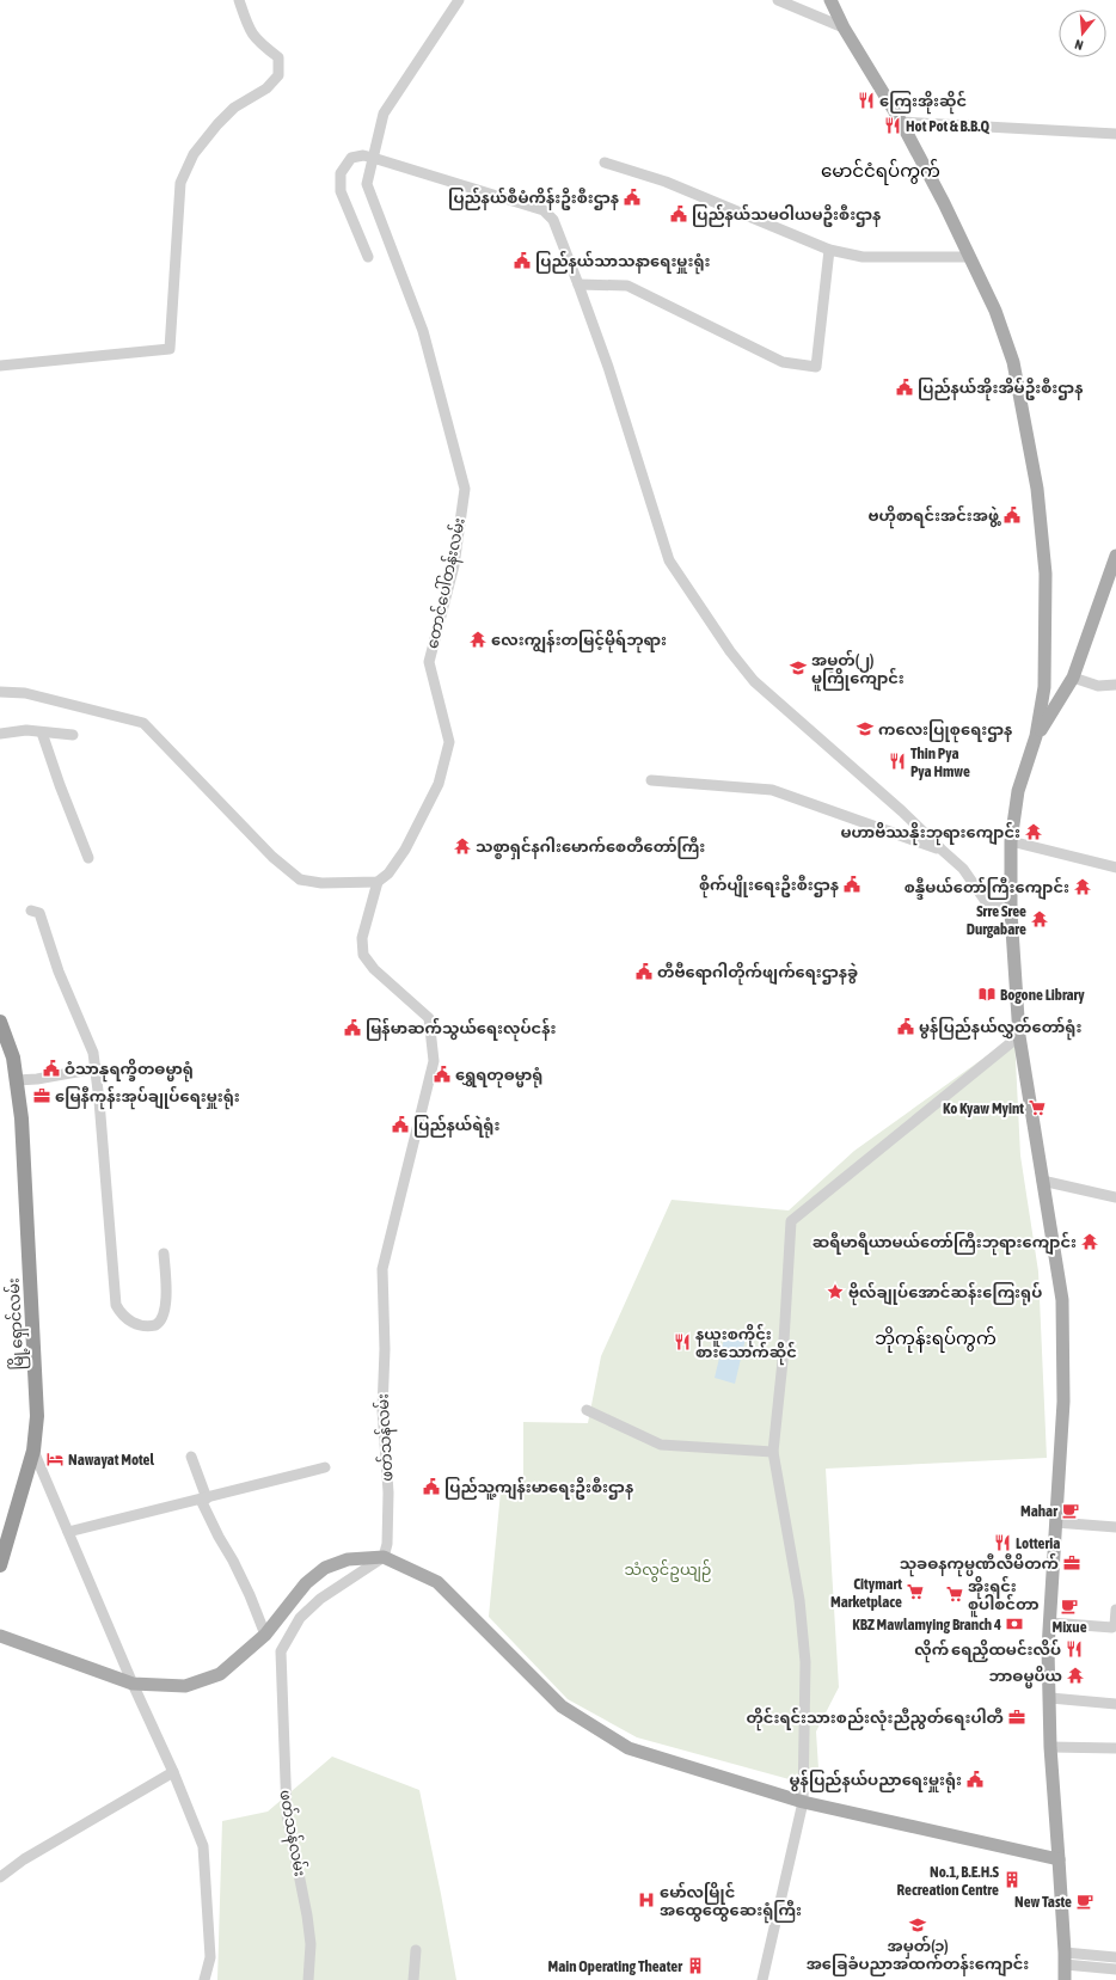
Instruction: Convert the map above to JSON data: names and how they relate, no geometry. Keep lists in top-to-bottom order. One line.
{"streets":{"highway":["မြို့ရှောင်လမ်း"],"street":["တောင်ပေါ်တန်းလမ်း","ဖတ်သန်လမ်း"]},"crossings":[["တောင်ပေါ်တန်းလမ်း","ဖတ်သန်လမ်း"]],"districts":["မောင်ငံရပ်ကွက်","ဘိုကုန်းရပ်ကွက်"],"parks":["သံလွင်ဥယျဉ်"],"places":{"restaurant":["ကြေးအိုးဆိုင်","Hot Pot & B.B.Q","Thin Pya Pya Hmwe","နယူးစကိုင်း စားသောက်ဆိုင်","Lotteria","လိုက် ရေညှိထမင်းလိပ်"],"public building":["ပြည်နယ်စီမံကိန်းဦးစီးဌာန","ပြည်နယ်သမဝါယမဦးစီးဌာန","ပြည်နယ်သာသနာရေးမှူးရုံး","ပြည်နယ်အိုးအိမ်ဦးစီးဌာန","ဗဟိုစာရင်းအင်းအဖွဲ့","စိုက်ပျိုးရေးဦးစီးဌာန","တီဗီရောဂါတိုက်ဖျက်ရေးဌာနခွဲ","မွန်ပြည်နယ်လွှတ်တော်ရုံး","မြန်မာဆက်သွယ်ရေးလုပ်ငန်း","ဝံသာနုရက္ခိတဓမ္မာရုံ","ရွှေရတုဓမ္မာရုံ","ပြည်နယ်ရဲရုံး","ပြည်သူ့ကျန်းမာရေးဦးစီးဌာန","မွန်ပြည်နယ်ပညာရေးမှူးရုံး"],"temple":["လေးကျွန်းတမြင့်မိုရ်ဘုရား","မဟာဗိဿနိုးဘုရားကျောင်း","သစ္စာရှင်နဂါးမောက်စေတီတော်ကြီး","စန္ဒီမယ်တော်ကြီးကျောင်း","Srre Sree Durgabare","ဆရီမာရီယာမယ်တော်ကြီးဘုရားကျောင်း","ဘာဓမ္မပိယ"],"school or university":["အမှတ်(၂) မူကြိုကျောင်း","ကလေးပြုစုရေးဌာန","အမှတ်(၁) အခြေခံပညာအထက်တန်းကျောင်း"],"library":["Bogone Library"],"office":["မြေနီကုန်းအုပ်ချုပ်ရေးမှူးရုံး","သုခဓနကုမ္ပဏီလီမိတက်","တိုင်းရင်းသားစည်းလုံးညီညွတ်ရေးပါတီ"],"supermarket":["Ko Kyaw Myint","Citymart Marketplace","အိုးရှင်း စူပါစင်တာ"],"place":["ဗိုလ်ချုပ်အောင်ဆန်းကြေးရုပ်"],"hotel":["Nawayat Motel"],"cafe":["Mahar","Mixue","New Taste"],"bank":["KBZ Mawlamying Branch 4"],"building":["No.1, B.E.H.S Recreation Centre","Main Operating Theater"],"hospital":["မော်လမြိုင် အထွေထွေဆေးရုံကြီး"]},"north":"bottom"}
